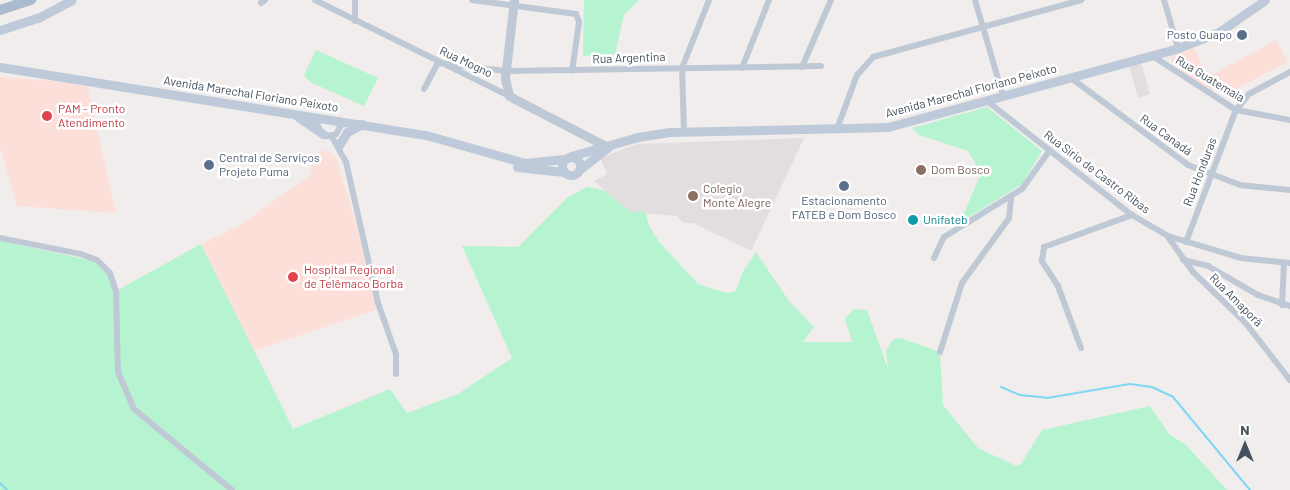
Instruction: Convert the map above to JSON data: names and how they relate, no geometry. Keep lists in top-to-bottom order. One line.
{"streets":{"main road":["Avenida Marechal Floriano Peixoto"],"street":["Rua Argentina","Rua Mogno","Rua Guatemala","Rua Canadá","Rua Sírio de Castro Ribas","Rua Honduras","Rua Amaporã"]},"crossings":[["Rua Argentina","Rua Mogno"],["Rua Mogno","Avenida Marechal Floriano Peixoto"],["Rua Guatemala","Avenida Marechal Floriano Peixoto"],["Rua Guatemala","Rua Honduras"],["Avenida Marechal Floriano Peixoto","Rua Canadá"],["Avenida Marechal Floriano Peixoto","Rua Sírio de Castro Ribas"],["Rua Canadá","Rua Honduras"],["Rua Sírio de Castro Ribas","Rua Honduras"],["Rua Sírio de Castro Ribas","Rua Amaporã"]],"places":["Posto Guapo","PAM - Pronto Atendimento","Central de Serviços Projeto Puma","Dom Bosco","Estacionamento FATEB e Dom Bosco","Colegio Monte Alegre","Unifateb","Hospital Regional de Telêmaco Borba"],"north":"top"}
